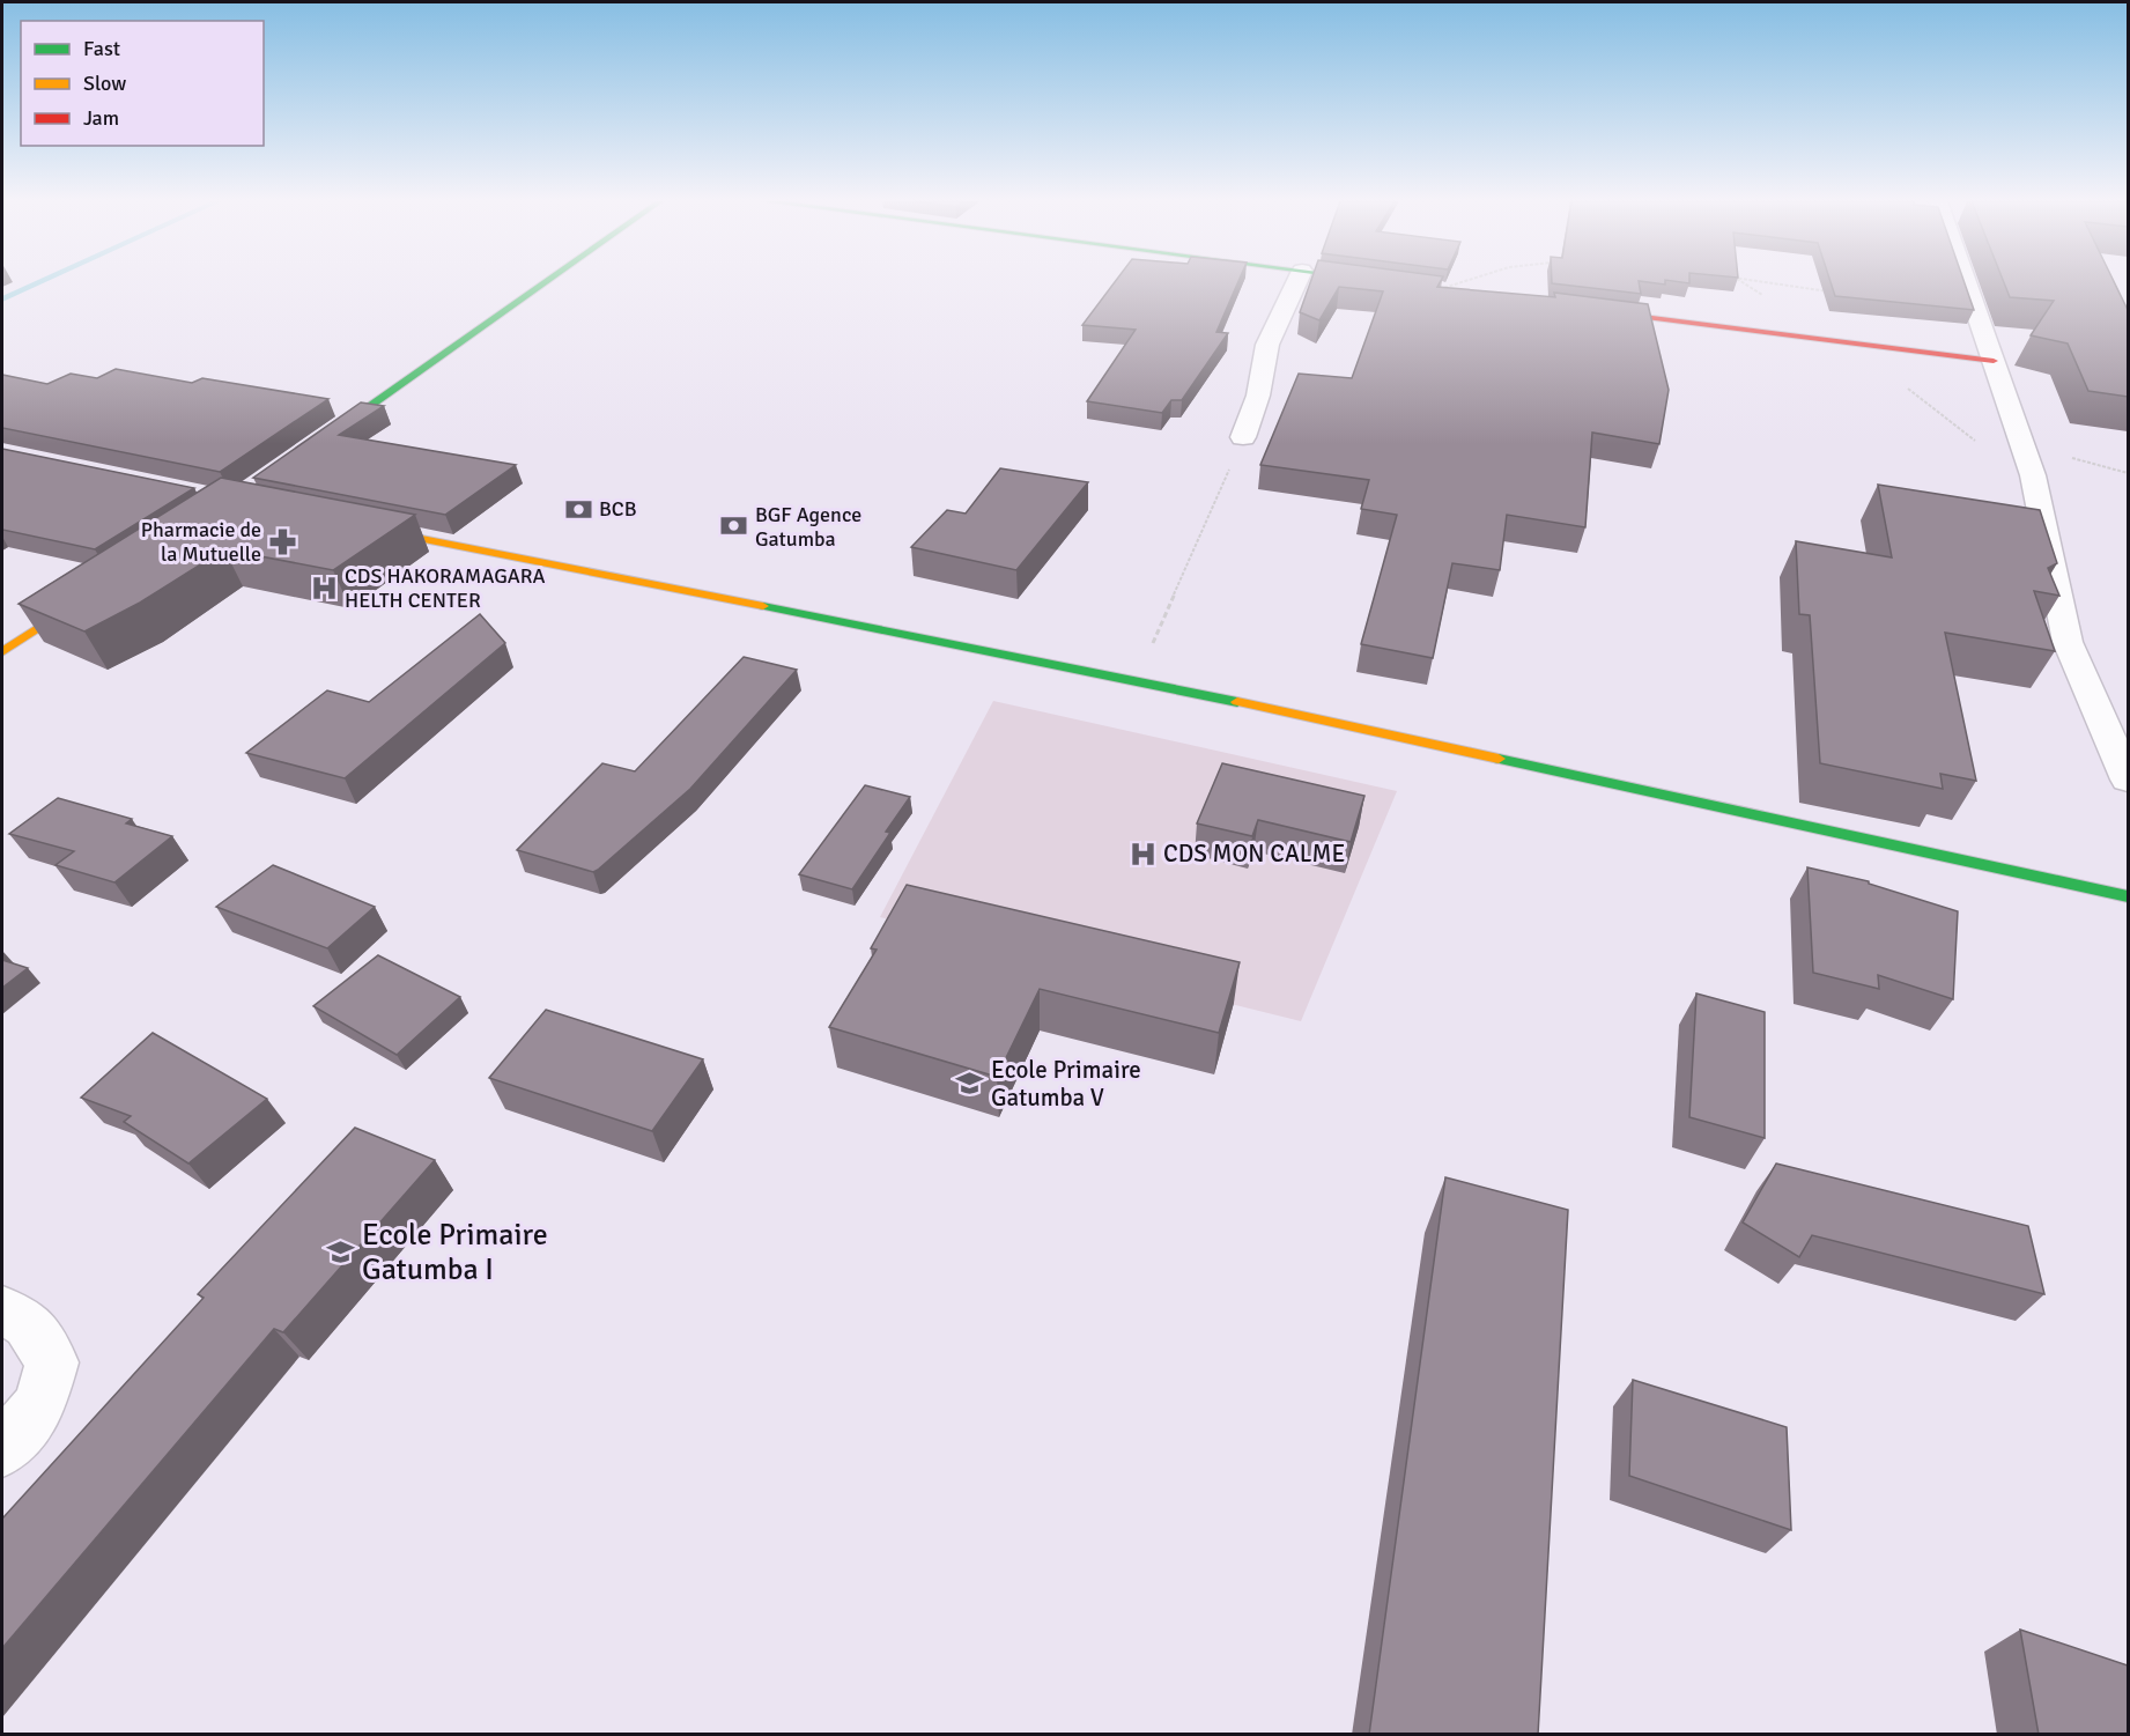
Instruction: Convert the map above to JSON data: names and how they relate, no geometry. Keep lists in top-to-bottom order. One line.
{"places":{"bank":["BCB","BGF Agence Gatumba"],"pharmacy":["Pharmacie de la Mutuelle"],"hospital":["CDS HAKORAMAGARA HELTH CENTER","CDS MON CALME"],"school or university":["Ecole Primaire Gatumba V","Ecole Primaire Gatumba I"]},"legend":["Fast","Slow","Jam"]}
